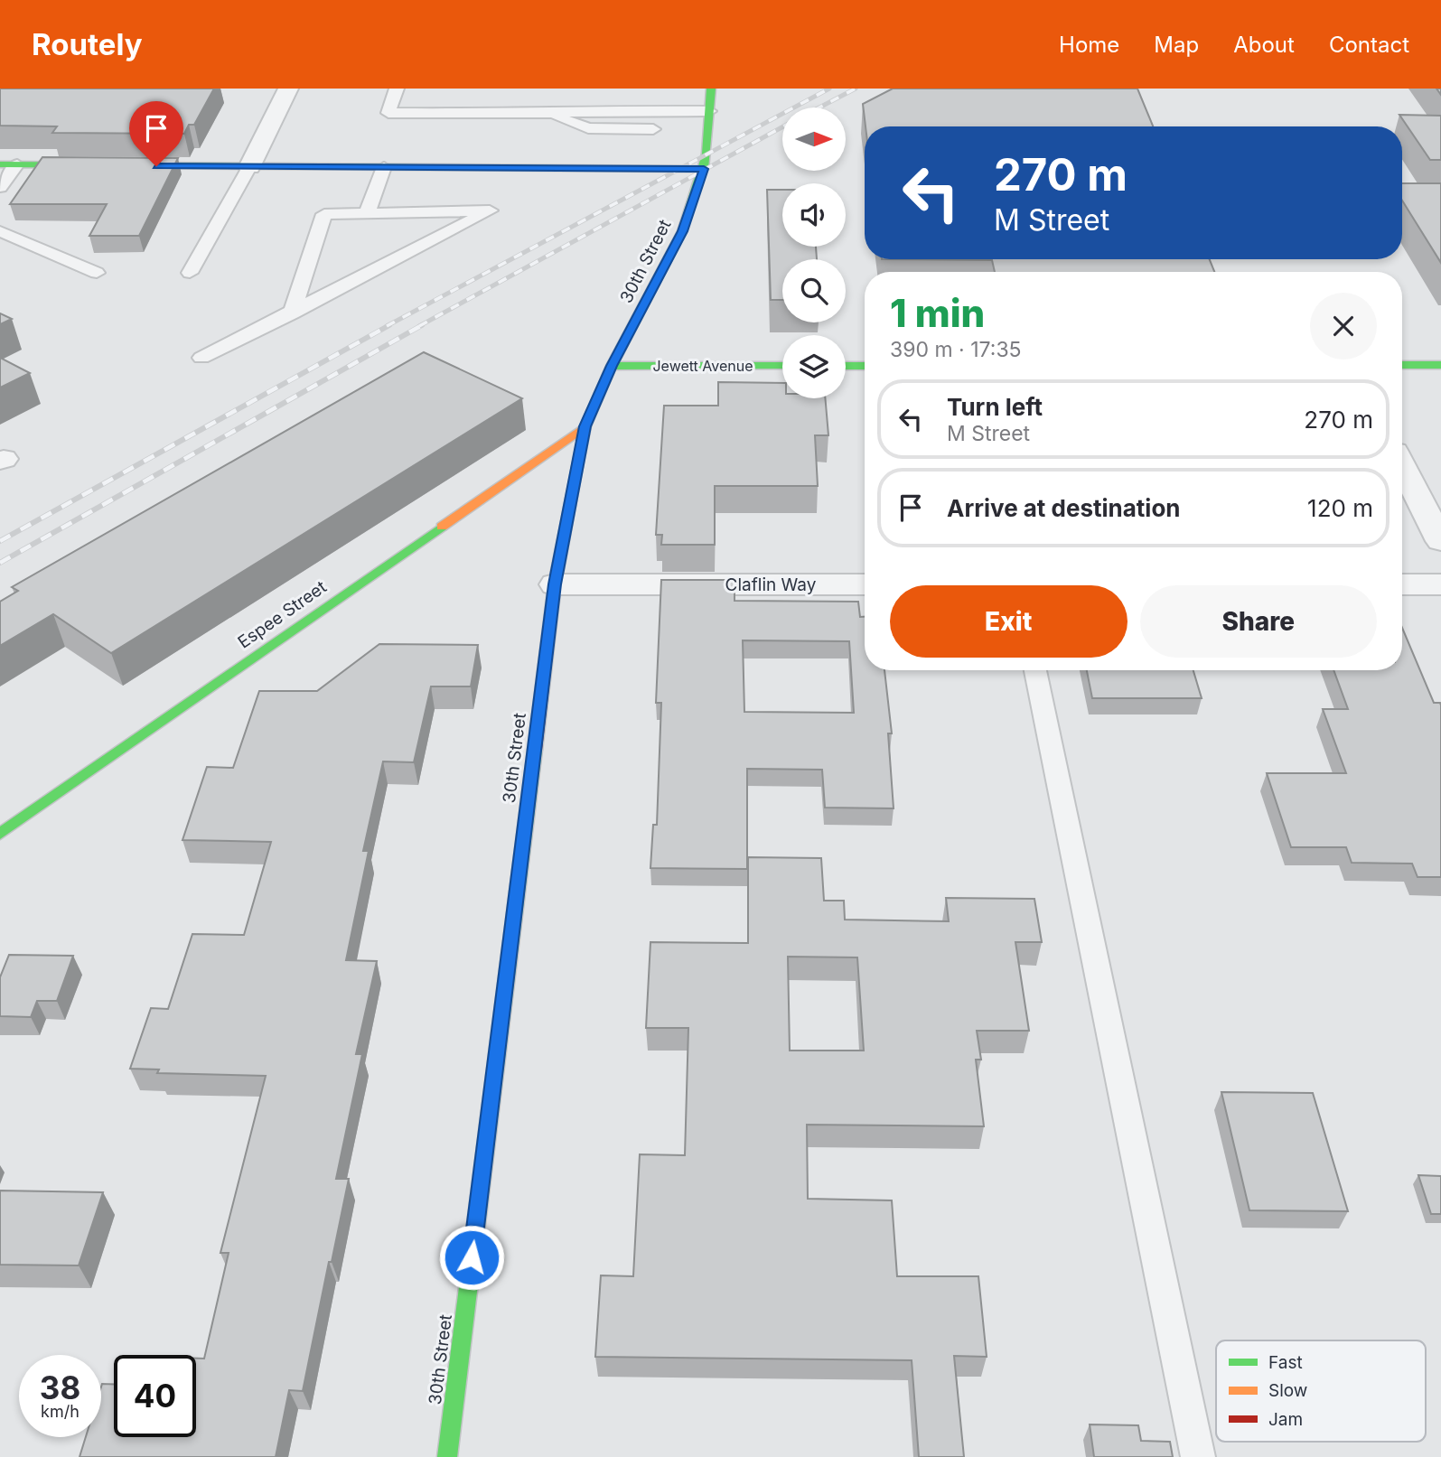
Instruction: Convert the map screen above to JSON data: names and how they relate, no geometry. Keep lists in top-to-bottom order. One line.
{"streets":{"street":["30th Street","Jewett Avenue","Claflin Way","Espee Street"]},"crossings":[["30th Street","Jewett Avenue"],["30th Street","Claflin Way"],["30th Street","Espee Street"]],"legend":["Fast","Slow","Jam"],"north":"right","page":{"header":"Routely","nav":["Home","Map","About","Contact"],"turn":["270 m","M Street"],"heading":["1 min","390 m · 17:35"],"list":[{"name":"Turn left","note":"M Street","value":"270 m"},{"name":"Arrive at destination","value":"120 m"}],"buttons":["Exit","Share"],"speed":"38 km/h","limit":"40"}}
